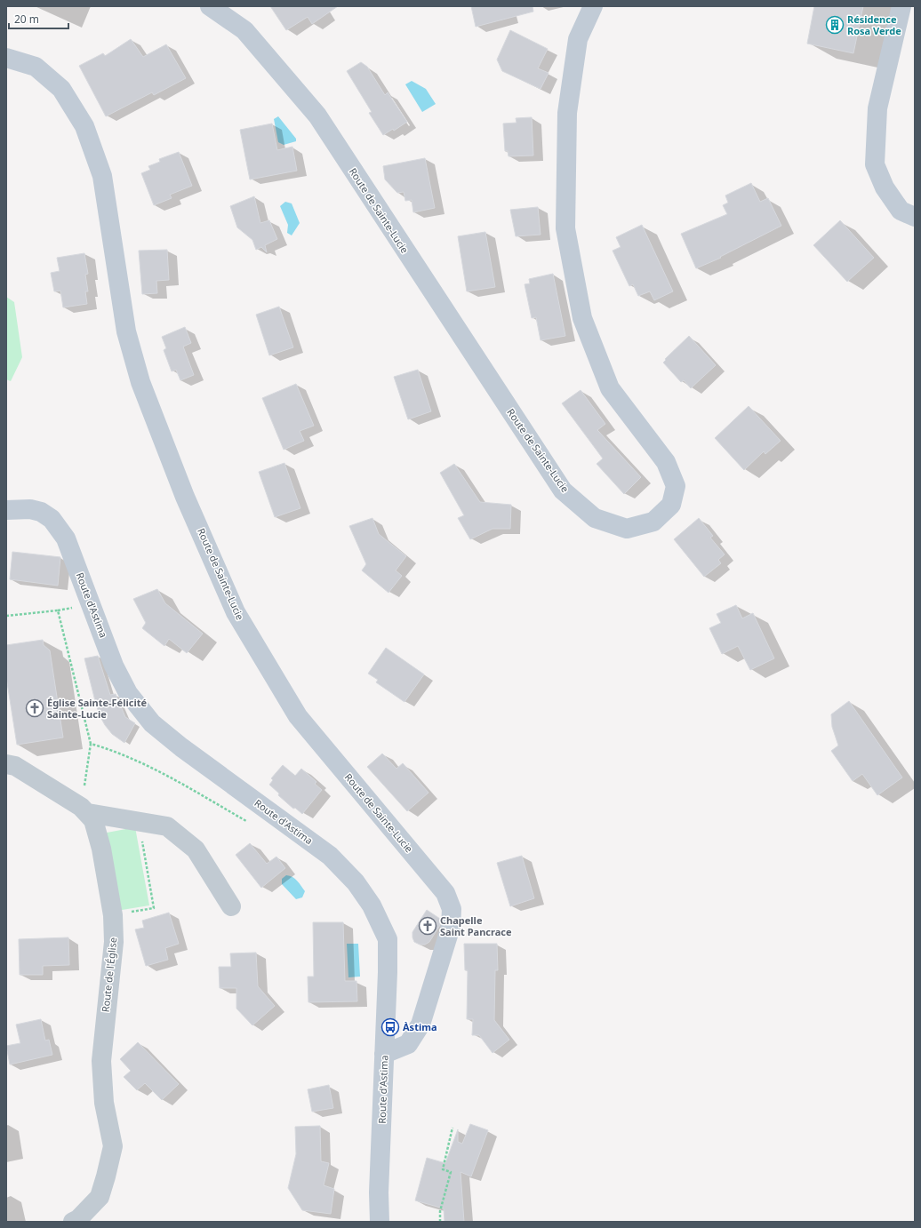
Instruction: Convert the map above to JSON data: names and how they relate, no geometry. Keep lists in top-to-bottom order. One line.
{"streets":{"street":["Route de Sainte-Lucie","Route d'Astima","Route de l'Église"]},"crossings":[["Route de Sainte-Lucie","Route d'Astima"]],"places":{"building":["Résidence Rosa Verde"],"church":["Église Sainte-Félicité Sainte-Lucie","Chapelle Saint Pancrace"],"bus stop":["Àstima"]},"scale_bar":"20 m"}
